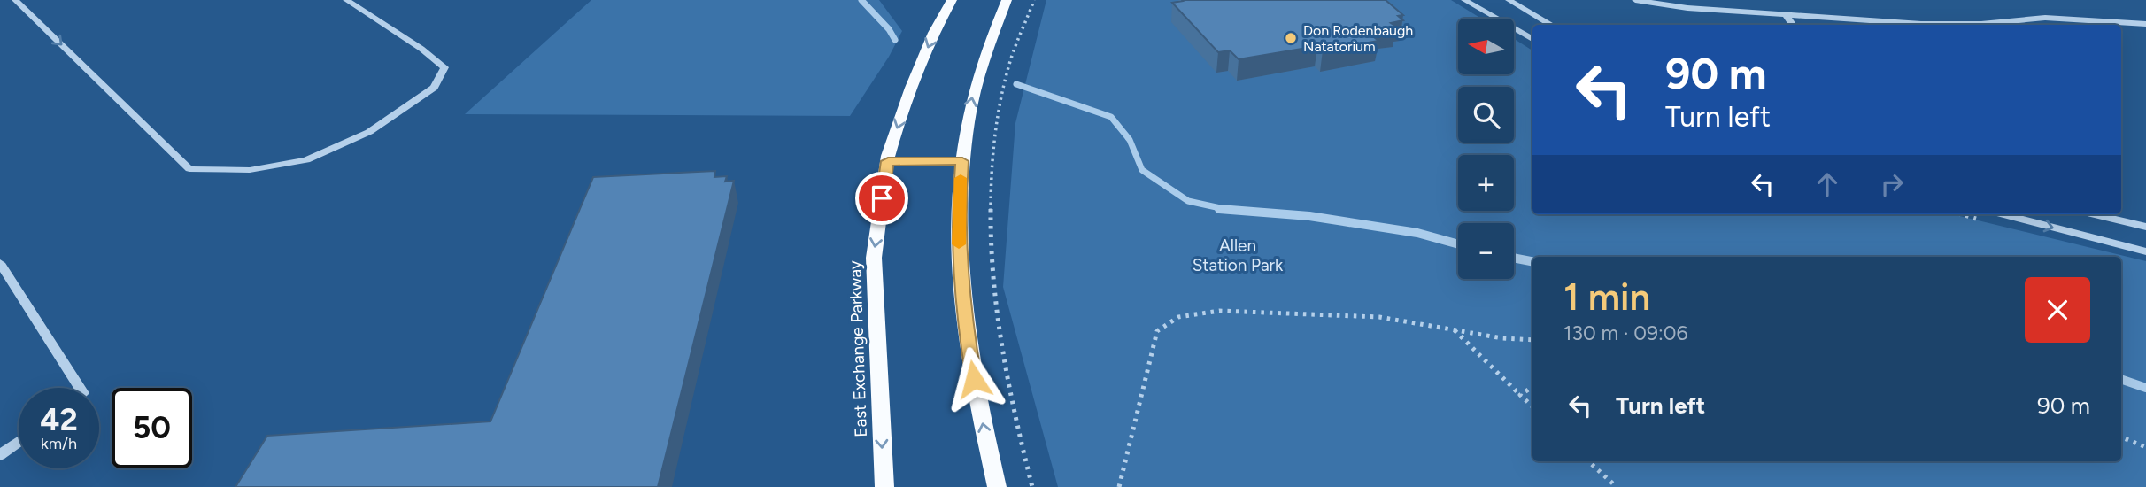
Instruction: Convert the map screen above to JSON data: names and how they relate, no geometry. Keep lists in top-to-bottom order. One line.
{"streets":{"main road":["East Exchange Parkway"]},"parks":["Allen Station Park"],"places":["Don Rodenbaugh Natatorium"],"north":"left","page":{"map_buttons":["+","−"],"turn":["90 m","Turn left"],"heading":["1 min","130 m · 09:06"],"list":[{"name":"Turn left","value":"90 m"}],"speed":"42 km/h","limit":"50"}}
